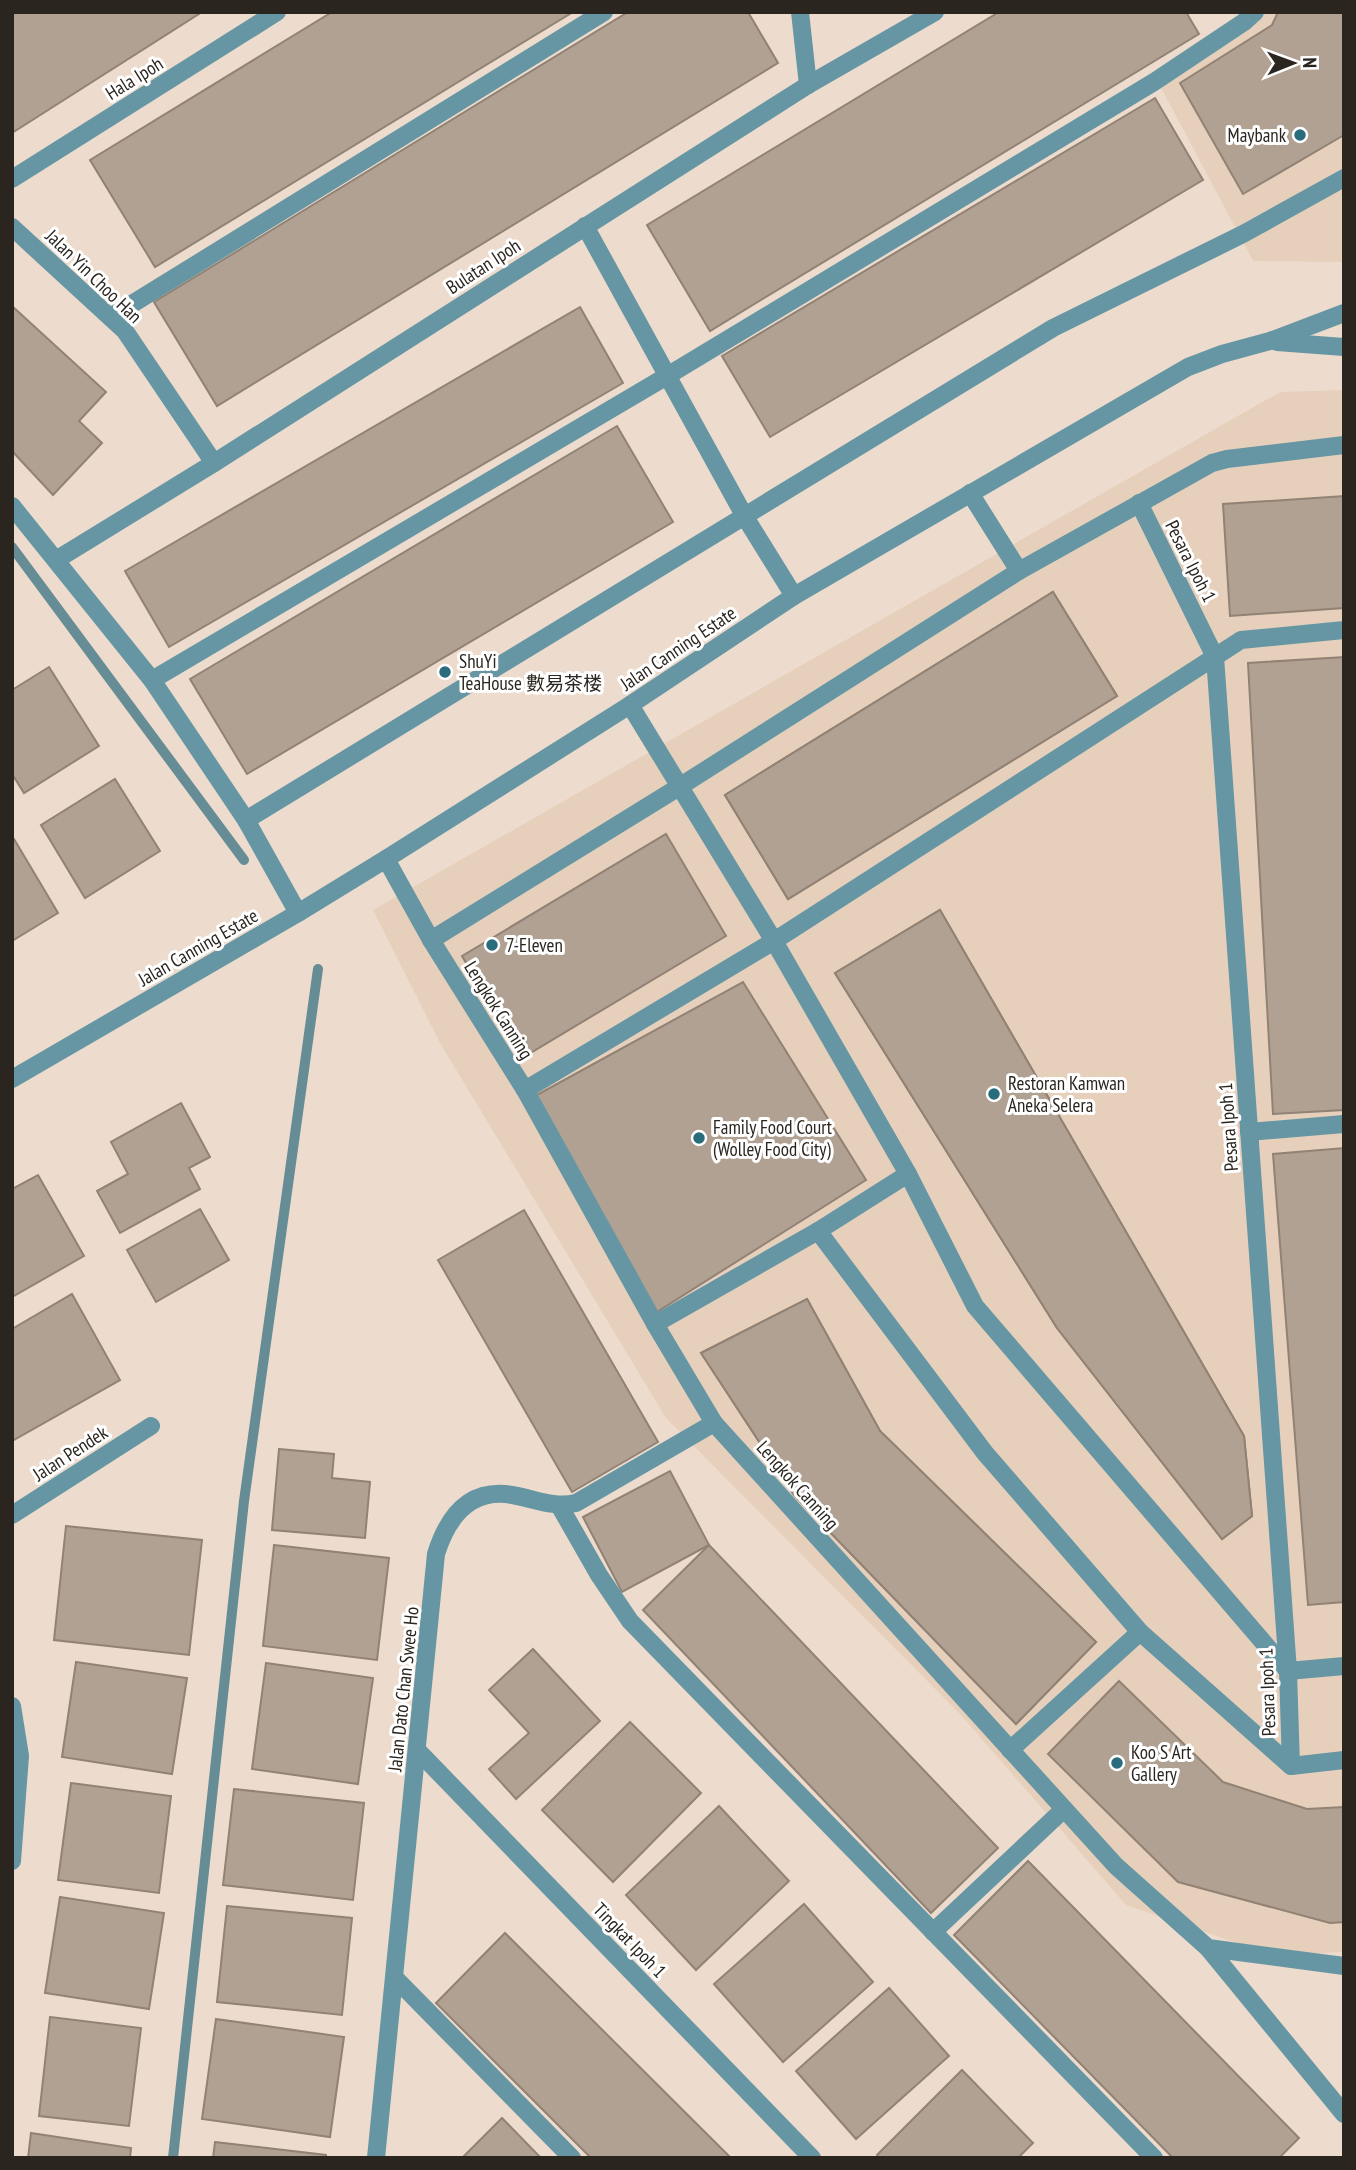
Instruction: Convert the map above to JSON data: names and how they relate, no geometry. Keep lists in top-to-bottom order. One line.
{"streets":{"street":["Hala Ipoh","Bulatan Ipoh","Jalan Yin Choo Han","Pesara Ipoh 1","Jalan Canning Estate","Lengkok Canning","Jalan Pendek","Jalan Dato Chan Swee Ho","Tingkat Ipoh 1"]},"crossings":[["Bulatan Ipoh","Jalan Yin Choo Han"],["Jalan Canning Estate","Lengkok Canning"],["Lengkok Canning","Jalan Dato Chan Swee Ho"],["Jalan Dato Chan Swee Ho","Tingkat Ipoh 1"]],"places":["Maybank","ShuYi TeaHouse 數易茶楼","7-Eleven","Restoran Kamwan Aneka Selera","Family Food Court (Wolley Food City)","Koo S Art Gallery"],"north":"right"}
